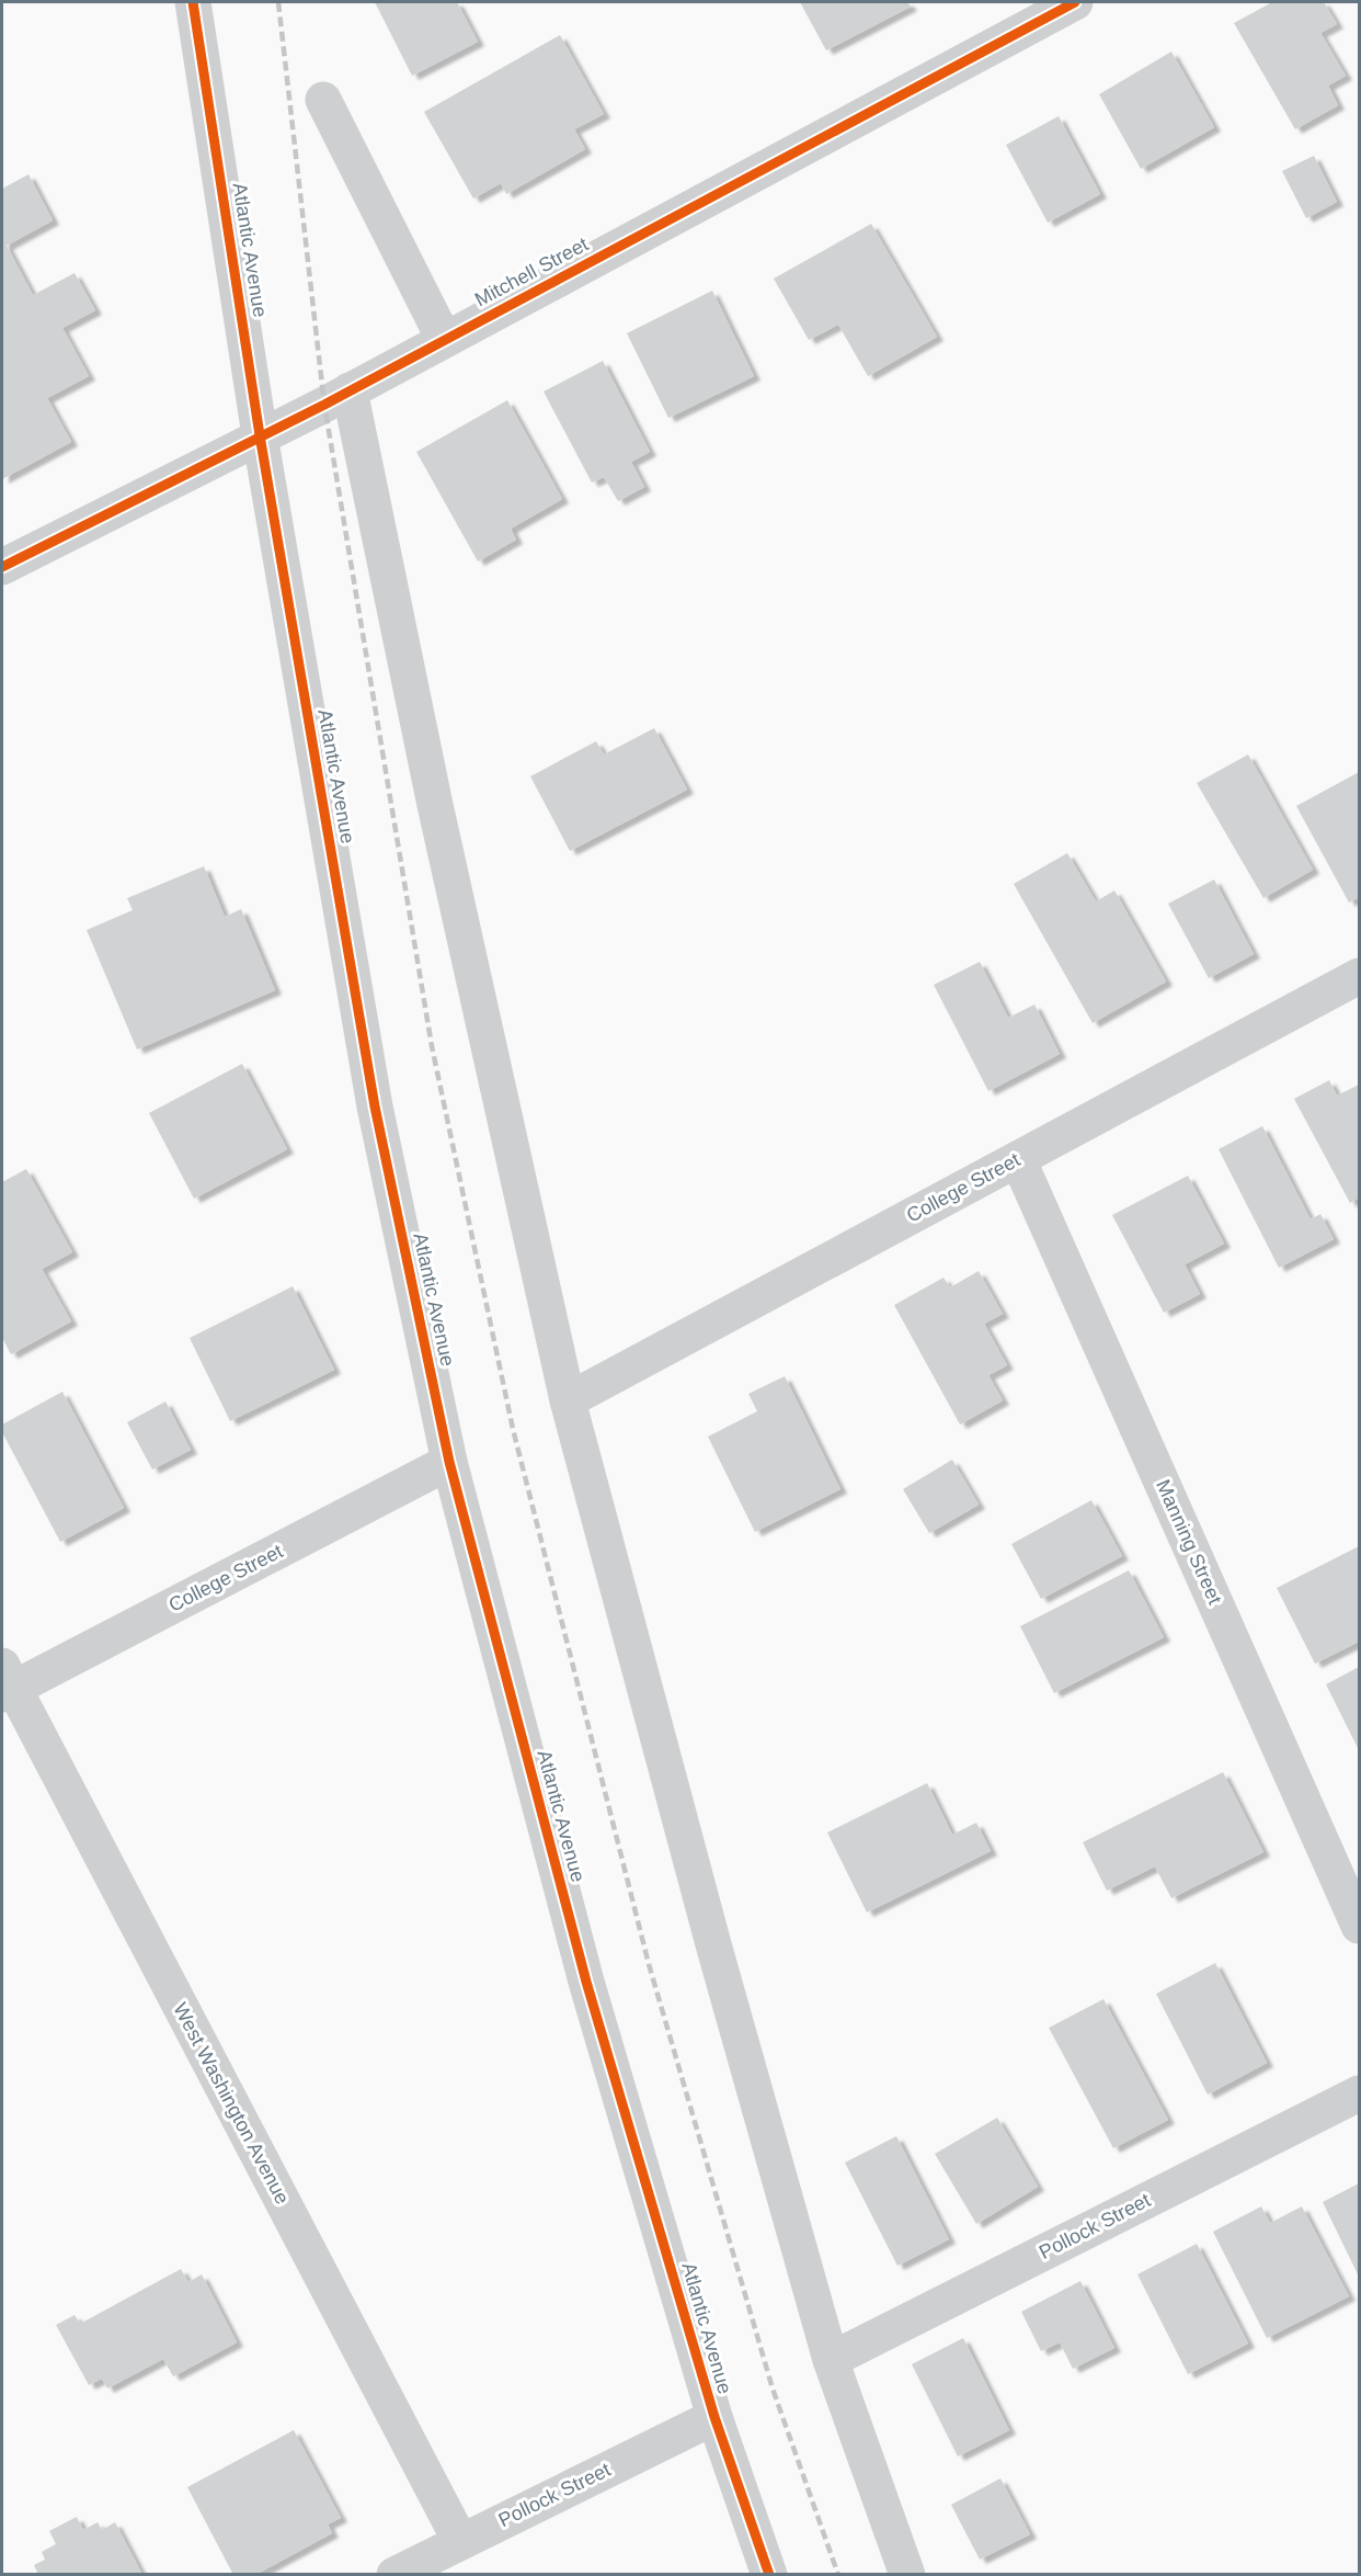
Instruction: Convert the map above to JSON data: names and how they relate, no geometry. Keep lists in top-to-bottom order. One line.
{"streets":{"street":["Atlantic Avenue","Mitchell Street","College Street","Manning Street","West Washington Avenue","Pollock Street"]},"crossings":[["Atlantic Avenue","Mitchell Street"],["Atlantic Avenue","College Street"],["Atlantic Avenue","Pollock Street"],["College Street","Manning Street"],["College Street","West Washington Avenue"],["West Washington Avenue","Pollock Street"]]}
